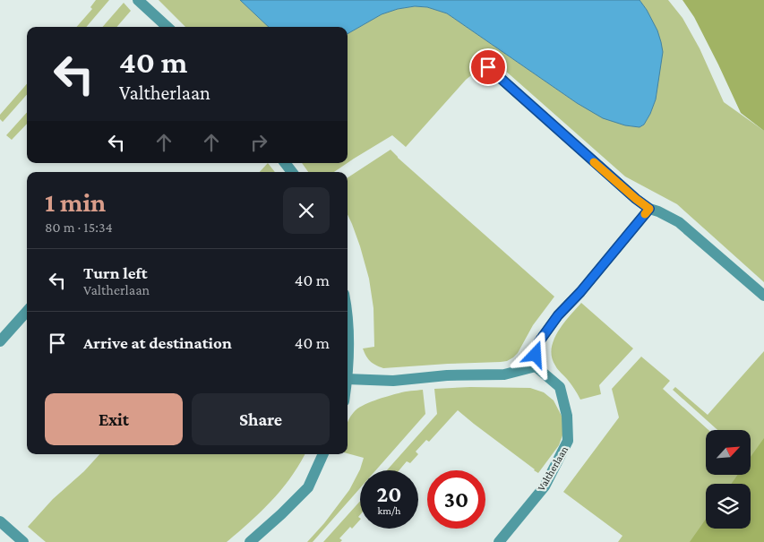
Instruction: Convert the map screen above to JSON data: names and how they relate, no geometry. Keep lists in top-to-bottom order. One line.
{"streets":{"street":["Valtherlaan"]},"north":"top right","page":{"turn":["40 m","Valtherlaan"],"heading":["1 min","80 m · 15:34"],"list":[{"name":"Turn left","note":"Valtherlaan","value":"40 m"},{"name":"Arrive at destination","value":"40 m"}],"buttons":["Exit","Share"],"speed":"20 km/h","limit":"30"}}
